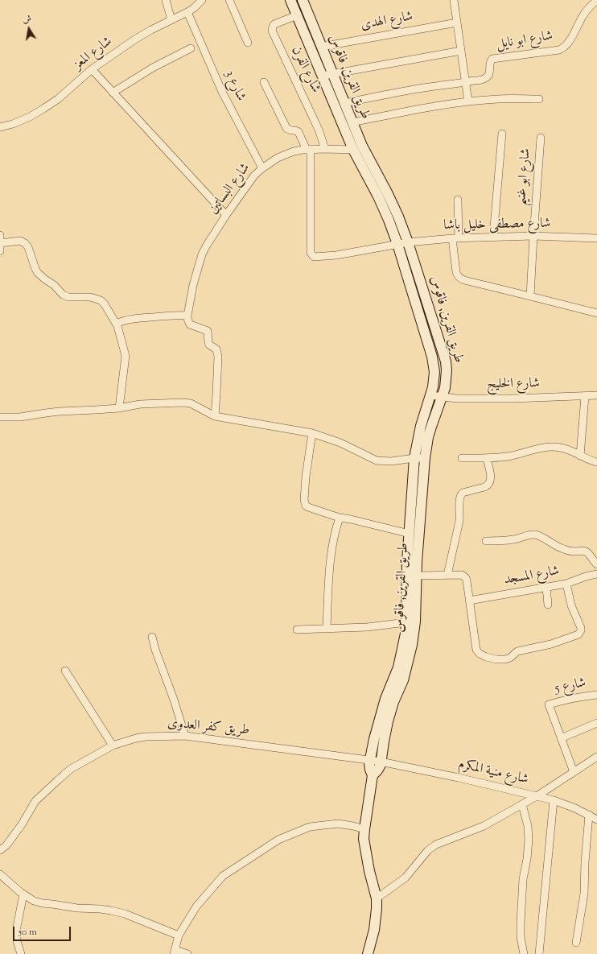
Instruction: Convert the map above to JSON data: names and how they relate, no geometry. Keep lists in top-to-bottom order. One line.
{"streets":{"main road":["طريق القرين, فاقوس"],"street":["شارع الهدى","شارع ابو نايل","شارع المعز","شارع الفرن","شارع 3","شارع ابو غنيم","شارع البساتين","شارع مصطفى خليل باشا","شارع الخليج","شارع المسجد","شارع 5","طريق كفر العدوى","شارع منية المكرم"]},"crossings":[["شارع الهدى","طريق القرين, فاقوس"],["شارع المعز","شارع 3"],["شارع الفرن","طريق القرين, فاقوس"],["شارع الفرن","شارع البساتين"],["طريق القرين, فاقوس","شارع البساتين"],["طريق القرين, فاقوس","شارع مصطفى خليل باشا"],["طريق القرين, فاقوس","شارع الخليج"],["طريق القرين, فاقوس","طريق كفر العدوى"],["طريق القرين, فاقوس","شارع منية المكرم"],["شارع 3","شارع البساتين"],["شارع ابو غنيم","شارع مصطفى خليل باشا"],["شارع البساتين","شارع مصطفى خليل باشا"],["طريق كفر العدوى","شارع منية المكرم"]],"scale_bar":"50 m","north":"top"}
